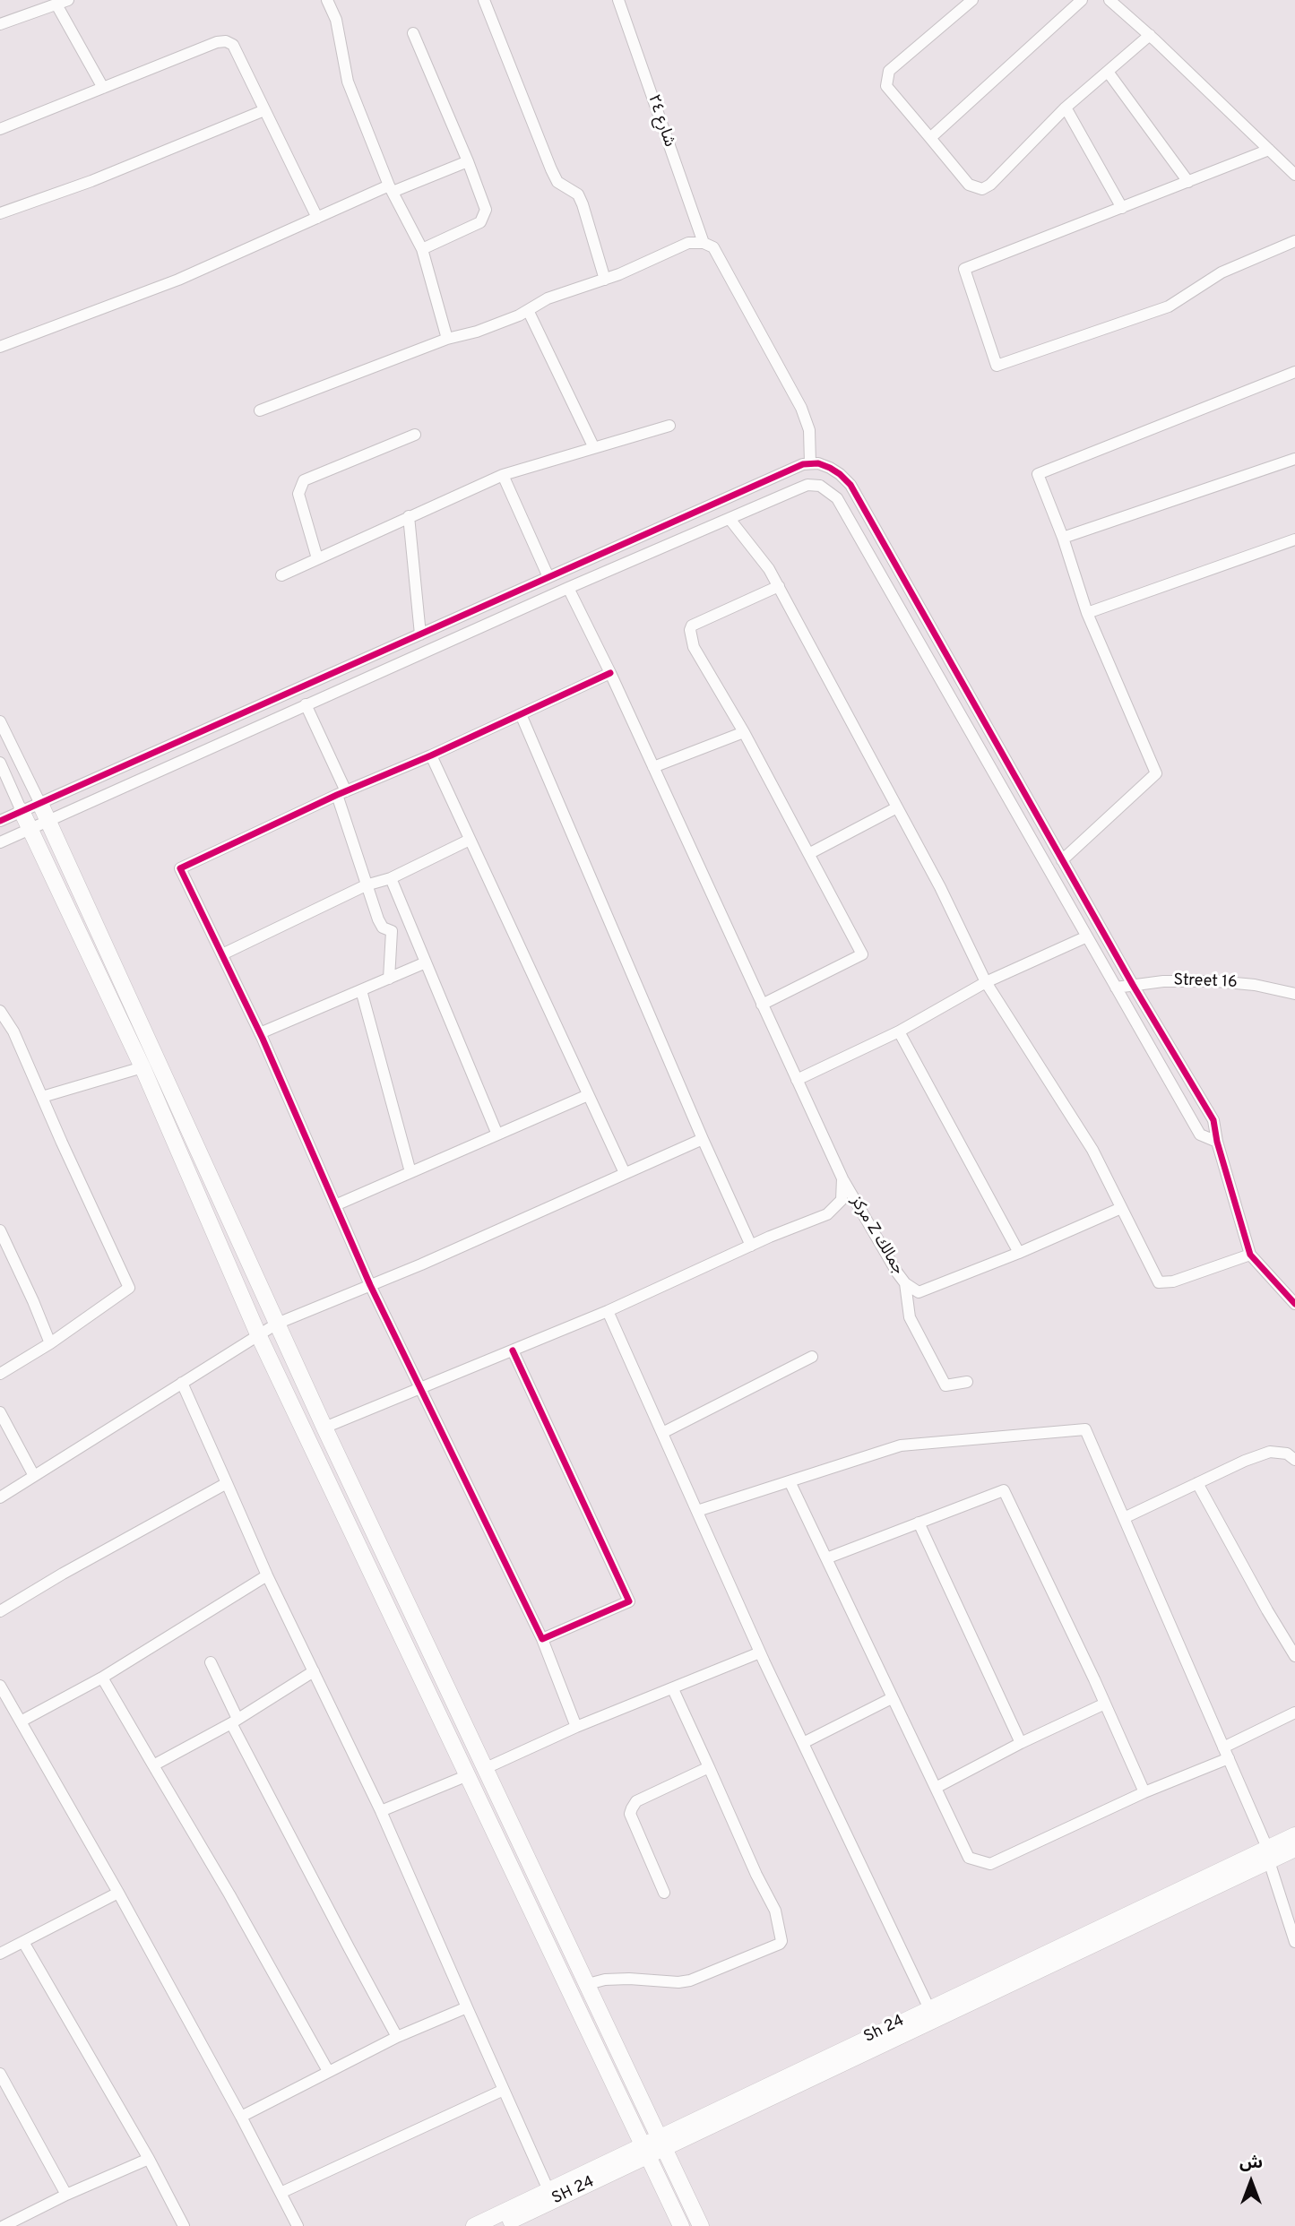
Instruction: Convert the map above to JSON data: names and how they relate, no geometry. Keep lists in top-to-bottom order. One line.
{"streets":{"street":["شارع ٢٤","Street 16","مركز Z جمالك","Sh 24","SH 24"]},"crossings":[["Sh 24","SH 24"]],"north":"top"}
